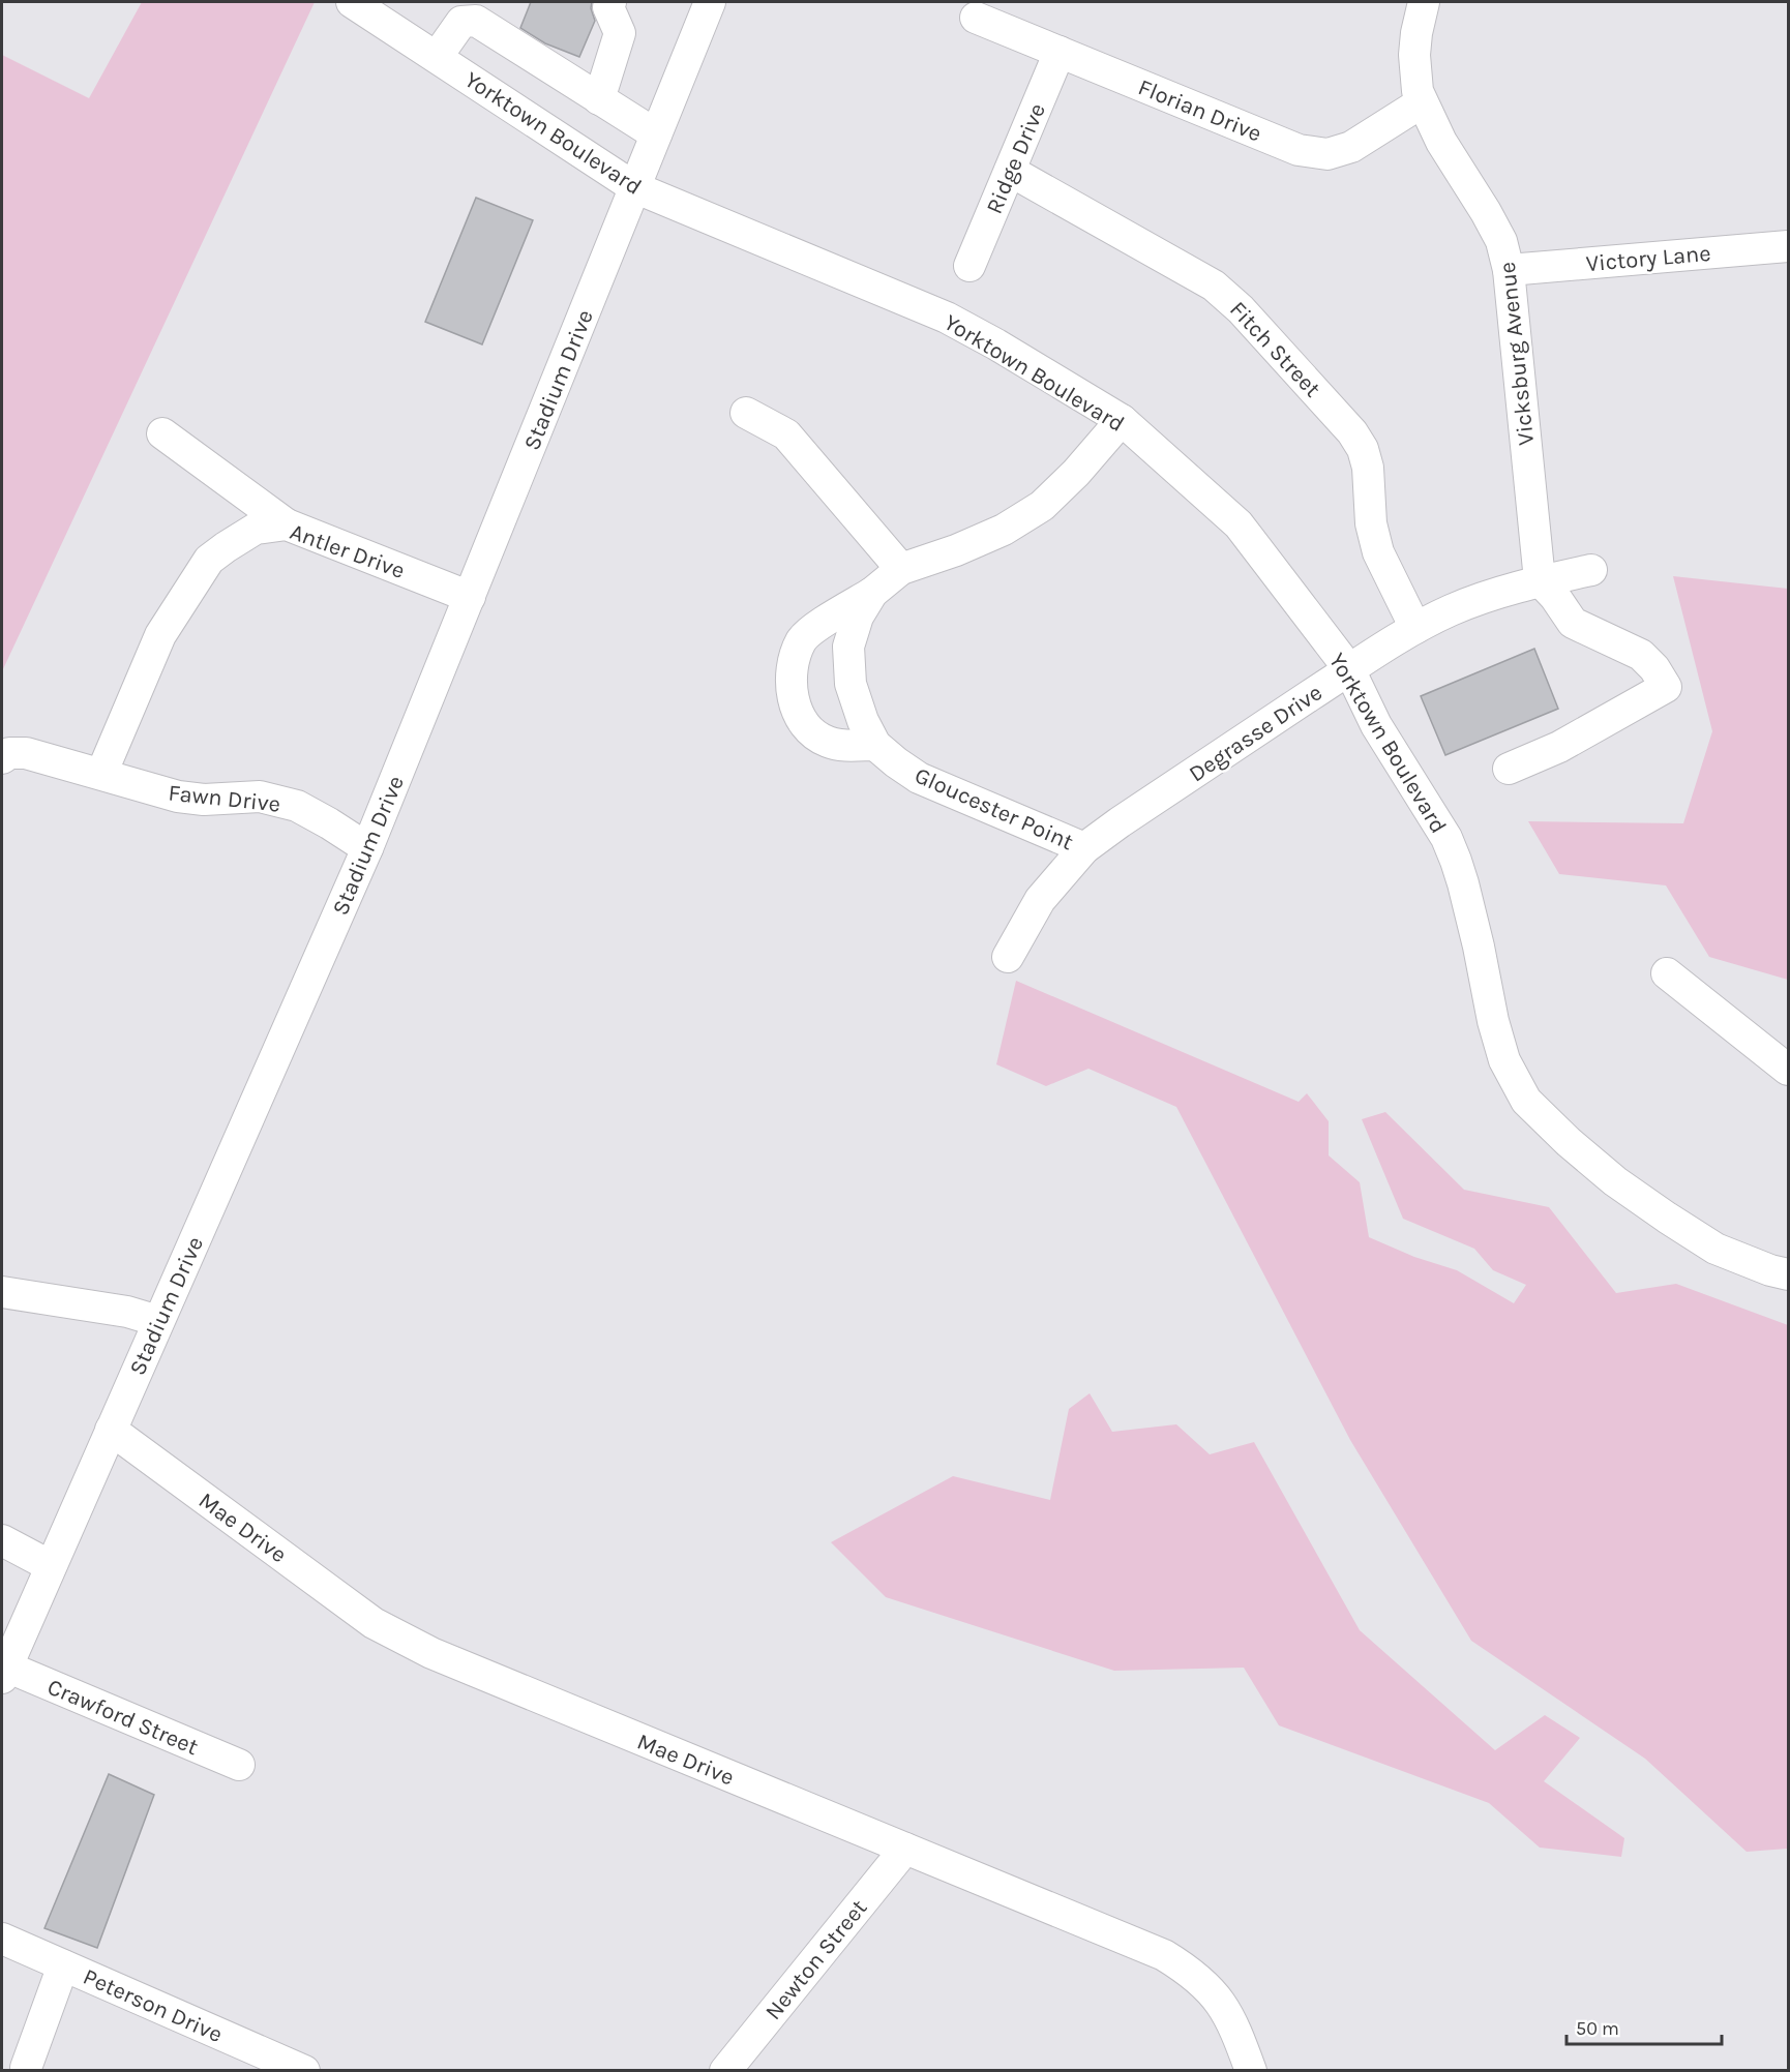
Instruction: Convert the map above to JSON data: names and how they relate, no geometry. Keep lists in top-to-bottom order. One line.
{"streets":{"street":["Florian Drive","Yorktown Boulevard","Ridge Drive","Victory Lane","Fitch Street","Vicksburg Avenue","Stadium Drive","Antler Drive","Degrasse Drive","Fawn Drive","Gloucester Point","Mae Drive","Crawford Street","Newton Street","Peterson Drive"]},"crossings":[["Florian Drive","Ridge Drive"],["Florian Drive","Vicksburg Avenue"],["Yorktown Boulevard","Stadium Drive"],["Yorktown Boulevard","Degrasse Drive"],["Yorktown Boulevard","Gloucester Point"],["Ridge Drive","Fitch Street"],["Victory Lane","Vicksburg Avenue"],["Fitch Street","Degrasse Drive"],["Vicksburg Avenue","Degrasse Drive"],["Stadium Drive","Antler Drive"],["Stadium Drive","Fawn Drive"],["Stadium Drive","Mae Drive"],["Stadium Drive","Crawford Street"],["Antler Drive","Fawn Drive"],["Degrasse Drive","Gloucester Point"],["Mae Drive","Newton Street"]],"scale_bar":"50 m"}
